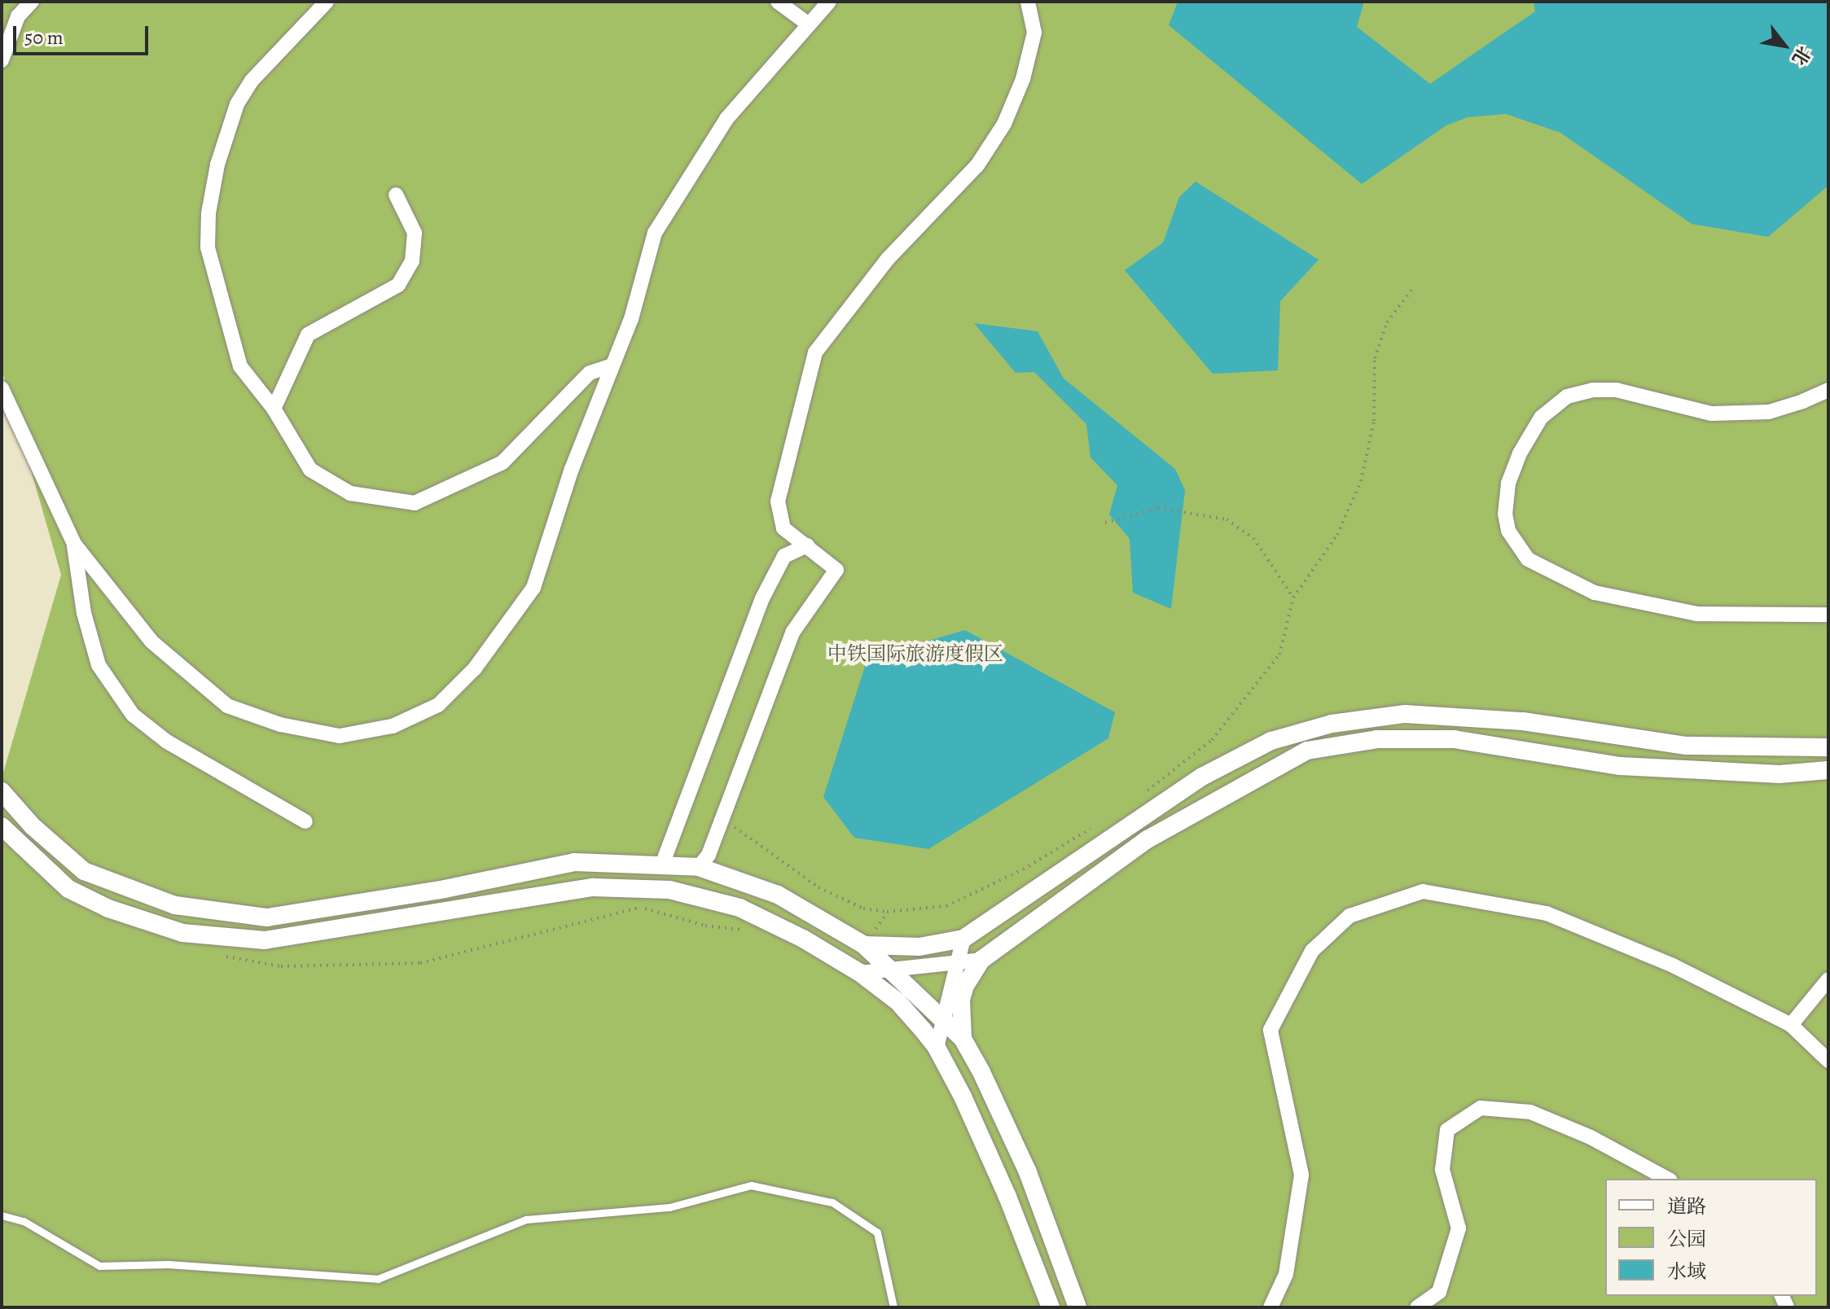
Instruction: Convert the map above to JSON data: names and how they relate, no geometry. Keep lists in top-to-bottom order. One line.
{"parks":["中铁国际旅游度假区"],"legend":["道路","公园","水域"],"scale_bar":"50 m","north":"bottom right"}
